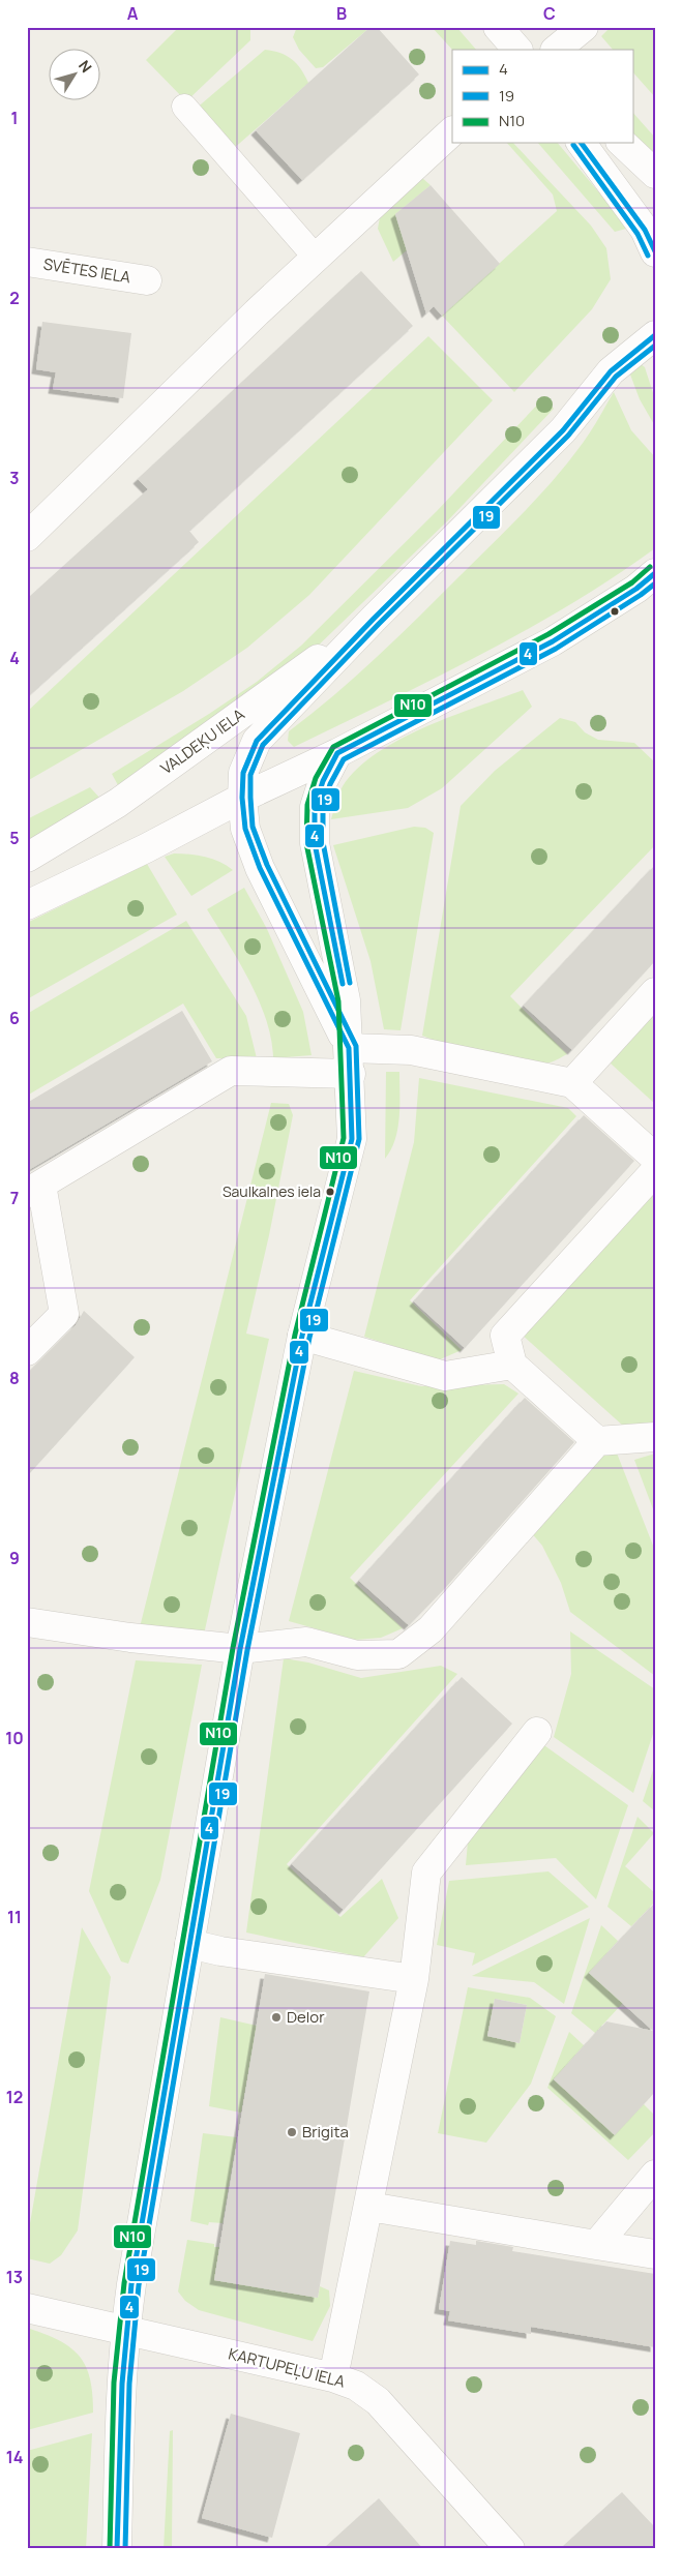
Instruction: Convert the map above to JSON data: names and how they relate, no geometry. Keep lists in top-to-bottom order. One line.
{"streets":{"street":["SVĒTES IELA","VALDEĶU IELA","KARTUPEĻU IELA"]},"places":["Saulkalnes iela","Delor","Brigita"],"lines":["transit line 4","transit line 19","transit line N10"],"legend":["4","19","N10"],"north":"top right","grid":{"columns":["A","B","C"],"rows":["1","2","3","4","5","6","7","8","9","10","11","12","13","14"]}}
